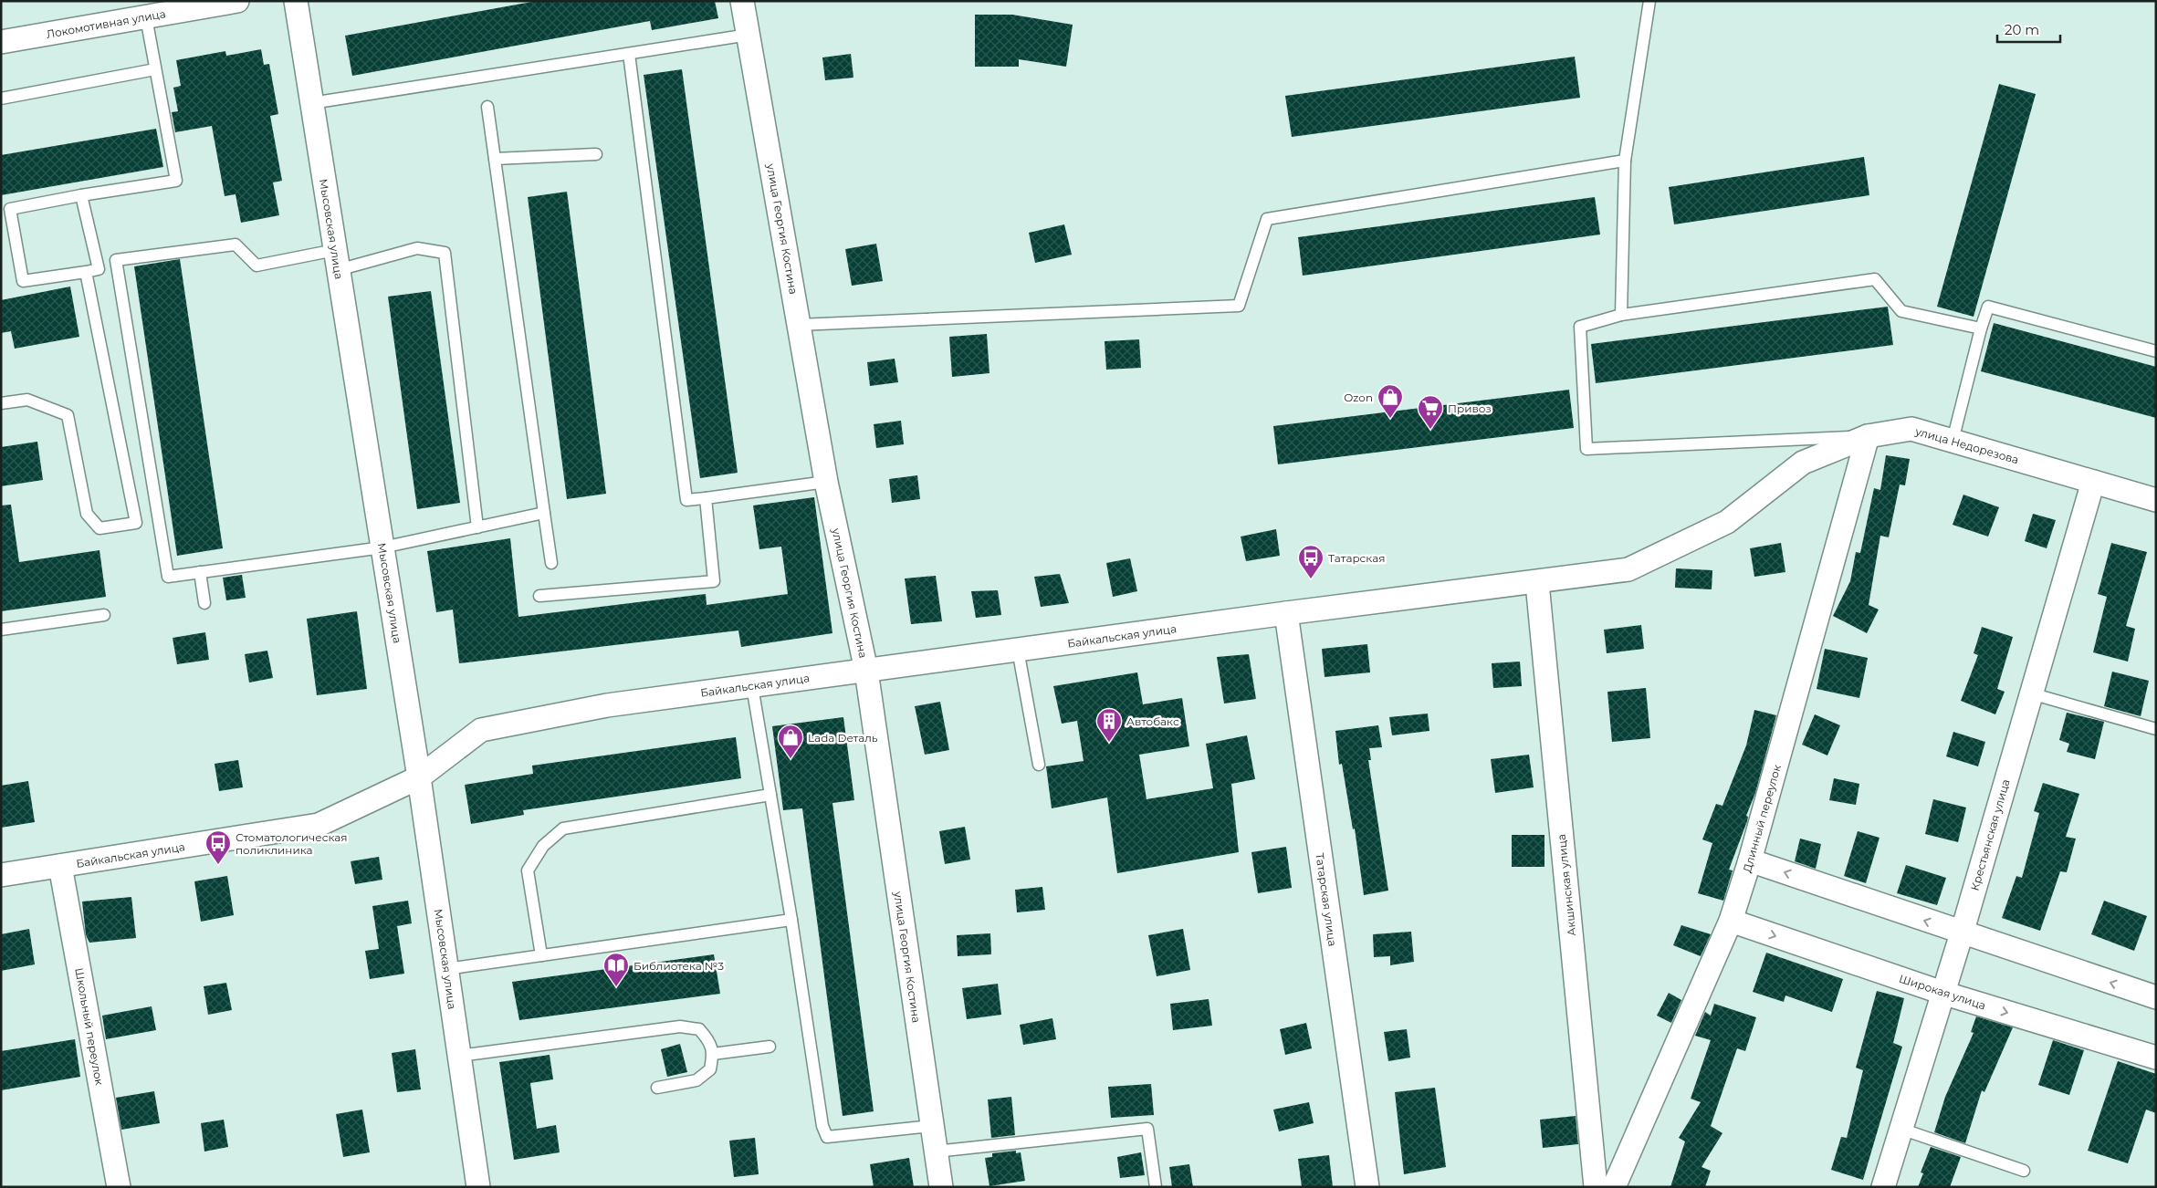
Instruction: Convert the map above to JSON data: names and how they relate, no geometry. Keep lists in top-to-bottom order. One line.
{"streets":{"street":["Локомотивная улица","Мысовская улица","улица Георгия Костина","улица Недорезова","Байкальская улица","Длинный переулок","Крестьянская улица","Акшинская улица","Татарская улица","Широкая улица","Школьный переулок"]},"crossings":[["Мысовская улица","Байкальская улица"],["улица Георгия Костина","Байкальская улица"],["улица Недорезова","Байкальская улица"],["улица Недорезова","Длинный переулок"],["улица Недорезова","Крестьянская улица"],["улица Недорезова","Акшинская улица"],["Байкальская улица","Акшинская улица"],["Байкальская улица","Татарская улица"],["Байкальская улица","Школьный переулок"],["Длинный переулок","Широкая улица"],["Крестьянская улица","Широкая улица"]],"places":{"shop":["Ozon","Lada Dеталь"],"supermarket":["Привоз"],"bus stop":["Татарская","Стоматологическая поликлиника"],"building":["Автобакс"],"library":["Библиотека №3"]},"scale_bar":"20 m"}
